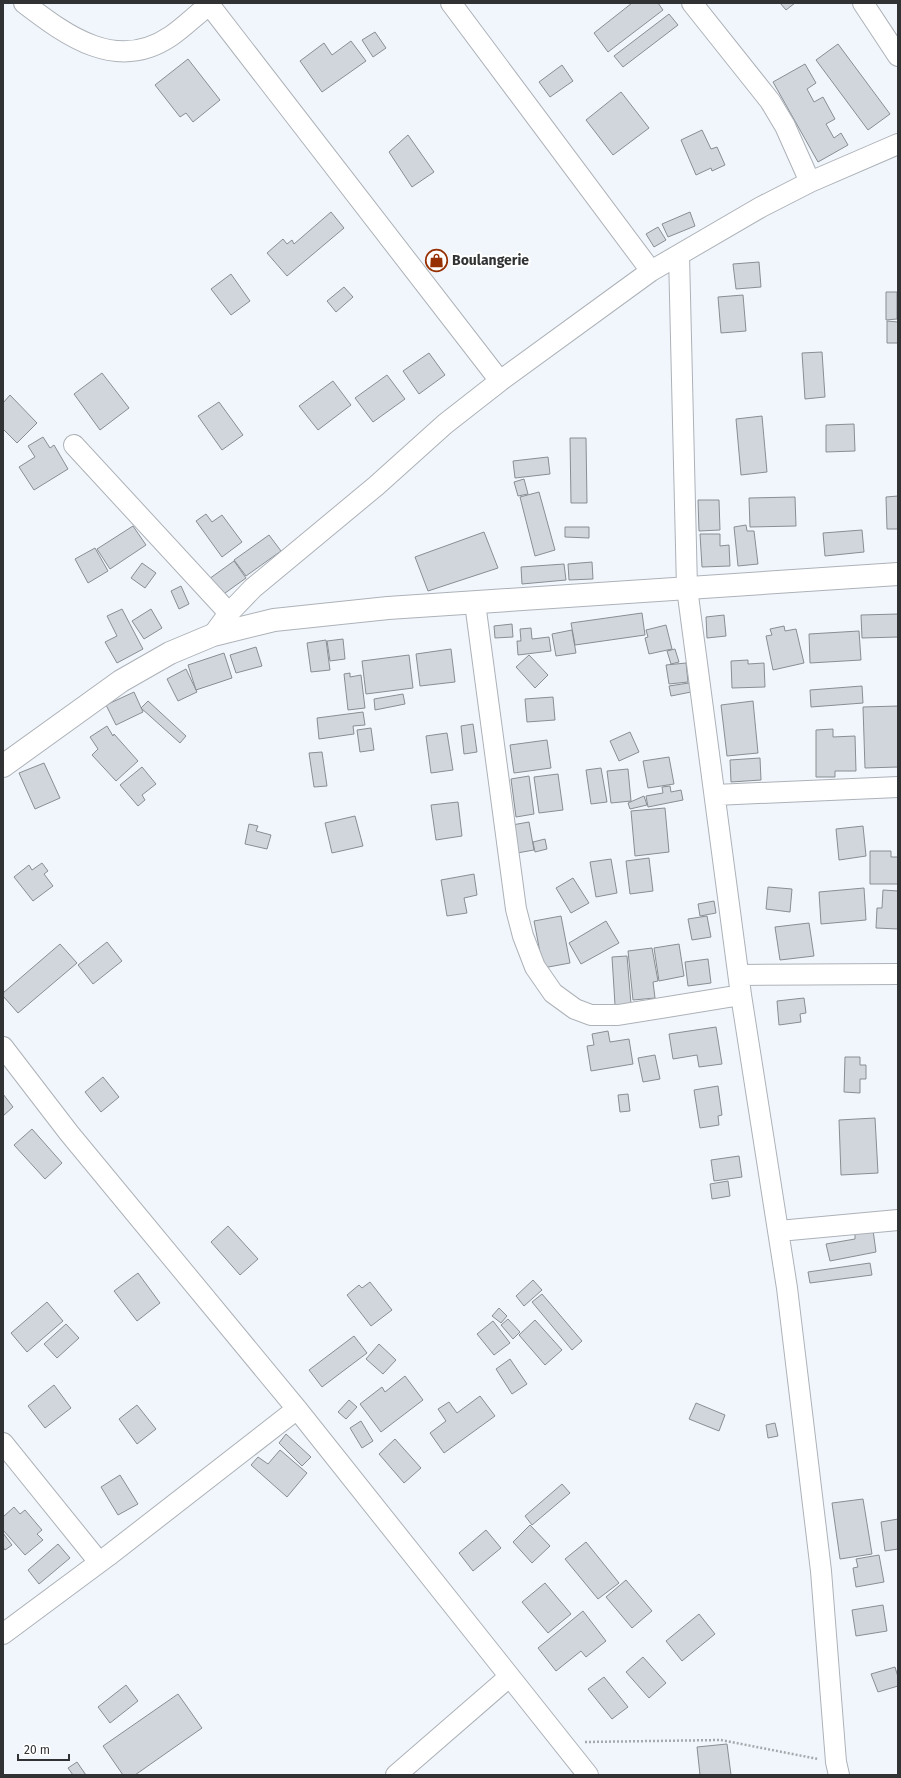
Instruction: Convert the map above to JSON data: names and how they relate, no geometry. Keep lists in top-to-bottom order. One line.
{"places":{"shop":["Boulangerie"]},"scale_bar":"20 m"}
